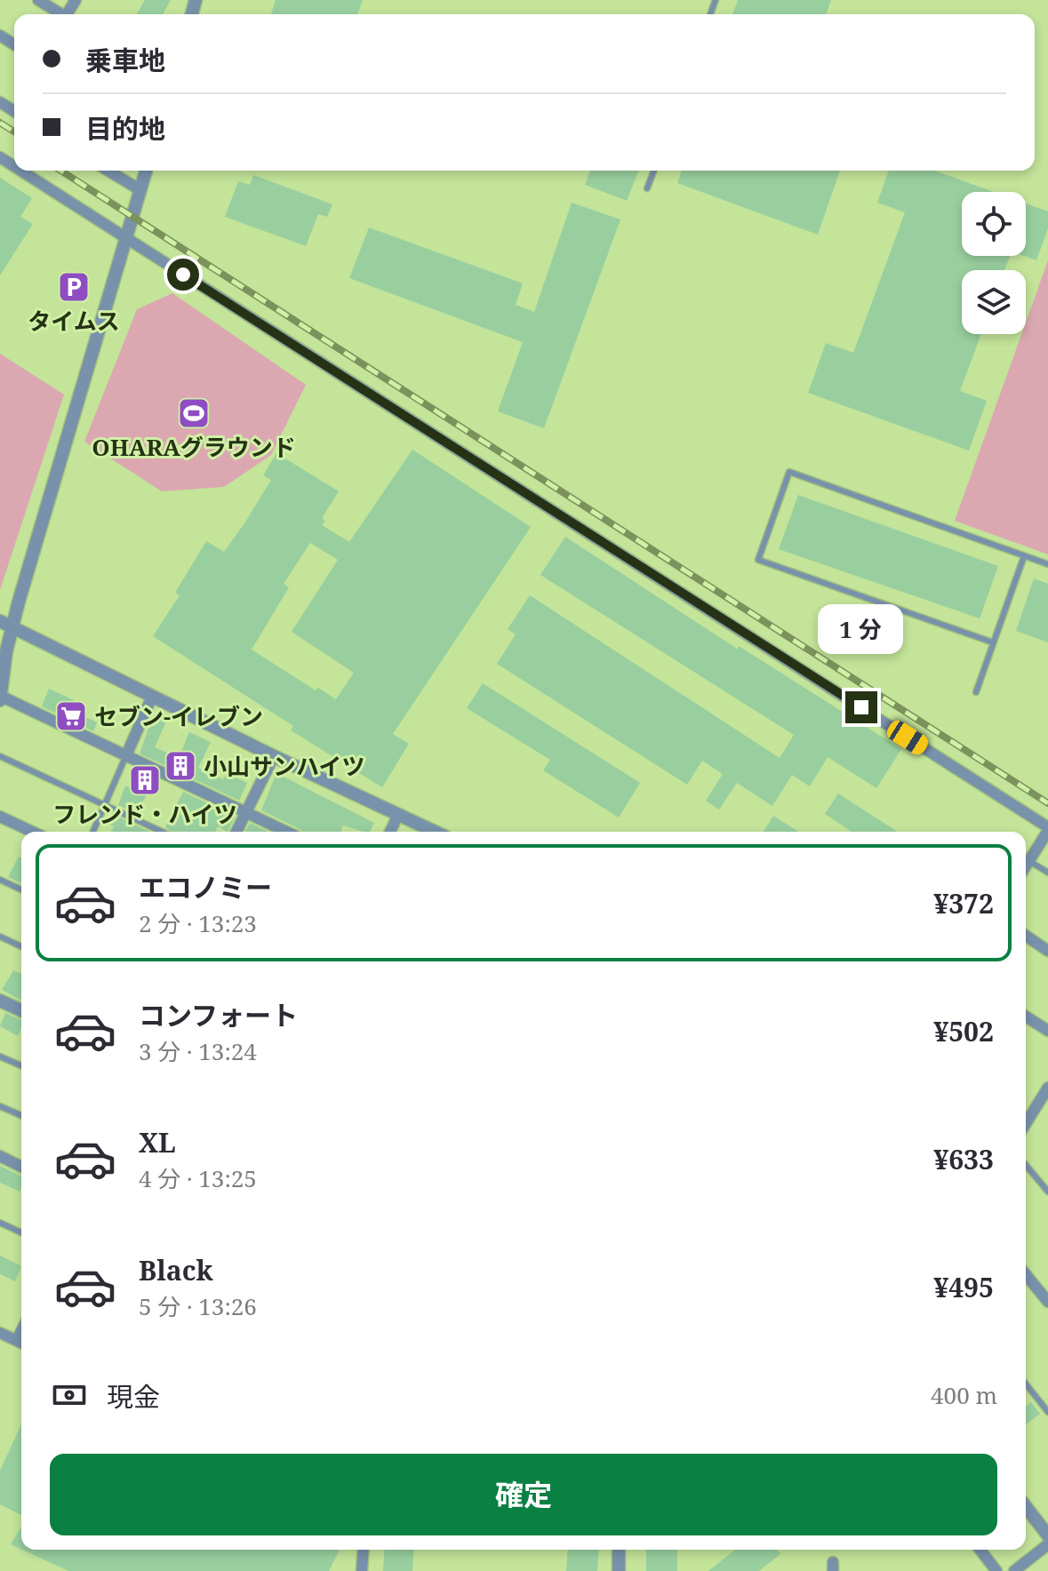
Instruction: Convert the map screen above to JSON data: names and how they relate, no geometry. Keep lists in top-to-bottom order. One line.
{"places":{"parking":["タイムス"],"sports":["OHARAグラウンド"],"supermarket":["セブン-イレブン"],"building":["小山サンハイツ","フレンド・ハイツ"]},"page":{"banner":["乗車地","目的地"],"bubble":"1 分","list":[{"name":"エコノミー","note":"2 分 · 13:23","value":"¥372"},{"name":"コンフォート","note":"3 分 · 13:24","value":"¥502"},{"name":"XL","note":"4 分 · 13:25","value":"¥633"},{"name":"Black","note":"5 分 · 13:26","value":"¥495"}],"pay":["現金","400 m"],"buttons":"確定"}}
